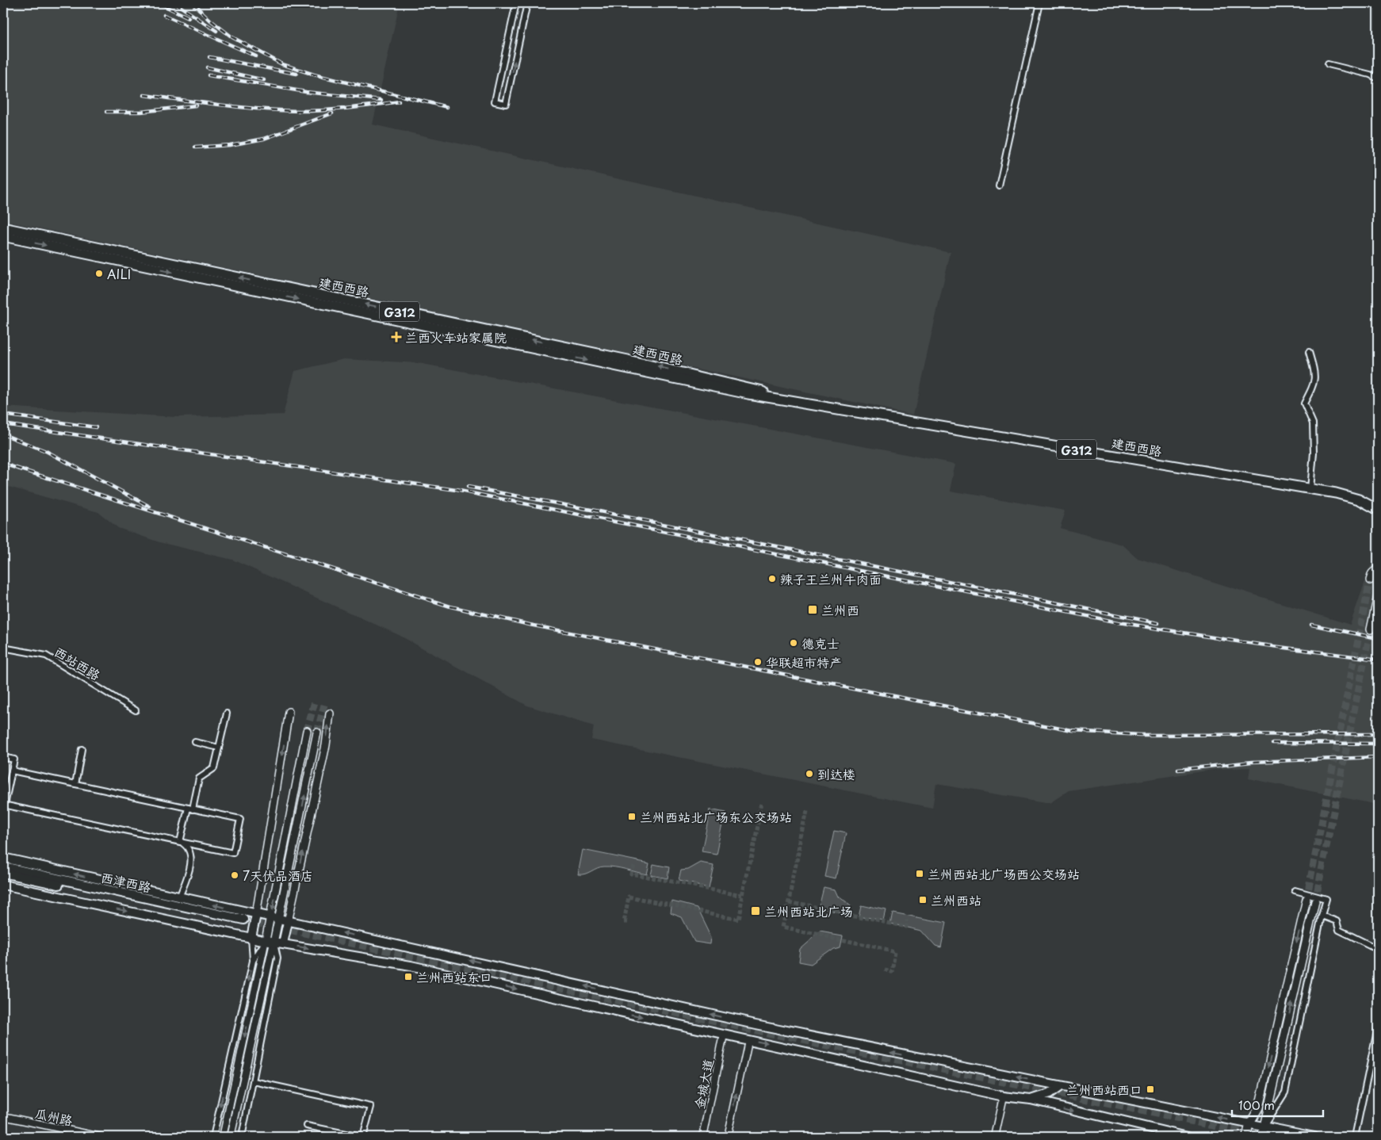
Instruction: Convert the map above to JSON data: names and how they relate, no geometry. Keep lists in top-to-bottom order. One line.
{"streets":{"highway":["建西西路","G312"],"main road":["西津西路"],"street":["西站西路","金城大道","瓜州路"]},"places":{"other":["AILI","辣子王兰州牛肉面","德克士","华联超市特产","到达楼","7天优品酒店"],"health":["兰西火车站家属院"],"transit":["兰州西","兰州西站北广场东公交场站","兰州西站北广场西公交场站","兰州西站","兰州西站北广场","兰州西站东口","兰州西站西口"]},"scale_bar":"100 m"}
